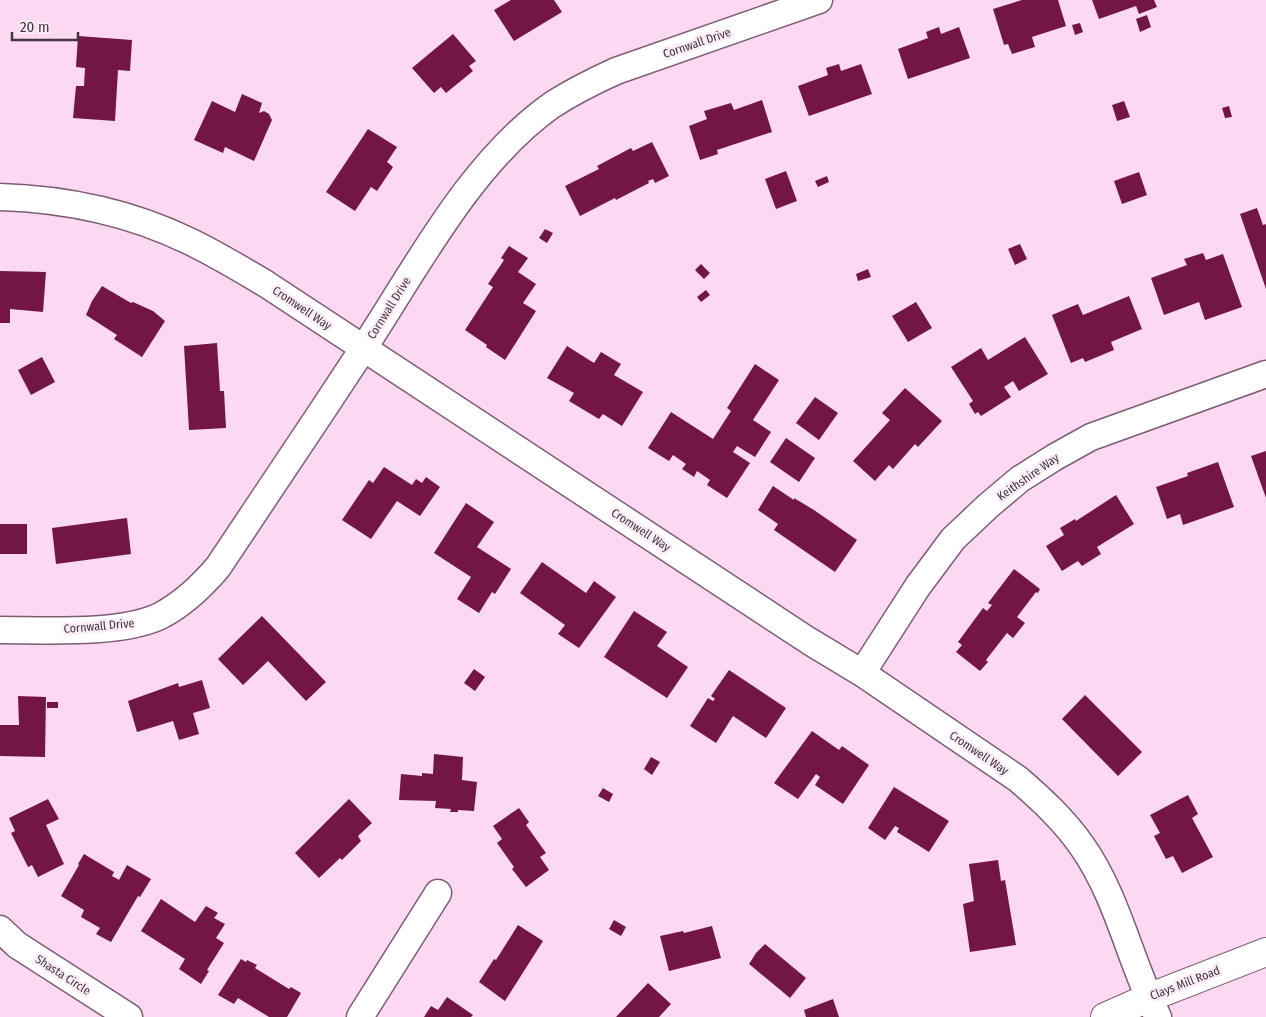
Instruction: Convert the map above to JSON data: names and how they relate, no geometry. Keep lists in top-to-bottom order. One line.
{"streets":{"main road":["Clays Mill Road"],"street":["Cornwall Drive","Cromwell Way","Keithshire Way","Shasta Circle"]},"crossings":[["Cornwall Drive","Cromwell Way"],["Cromwell Way","Keithshire Way"],["Cromwell Way","Clays Mill Road"]],"scale_bar":"20 m"}
